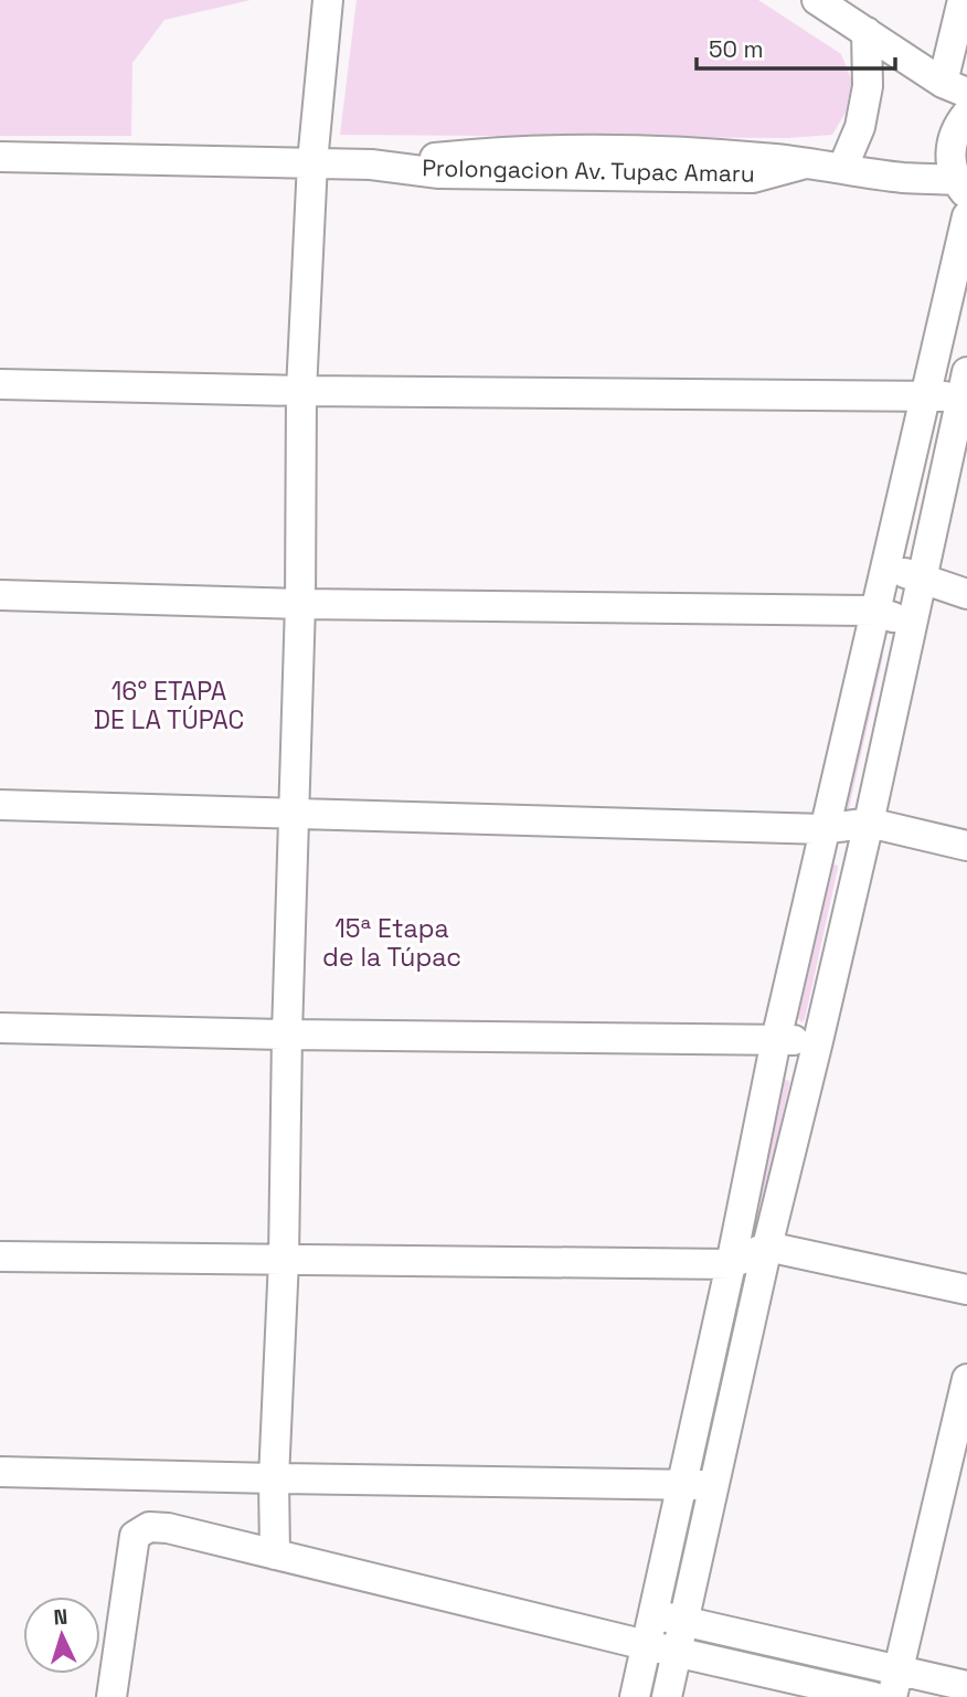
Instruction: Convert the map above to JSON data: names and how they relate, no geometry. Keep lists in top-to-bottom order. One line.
{"streets":{"street":["Prolongacion Av. Tupac Amaru"]},"districts":["16° ETAPA DE LA TÚPAC","15ª Etapa de la Túpac"],"scale_bar":"50 m","north":"top"}
